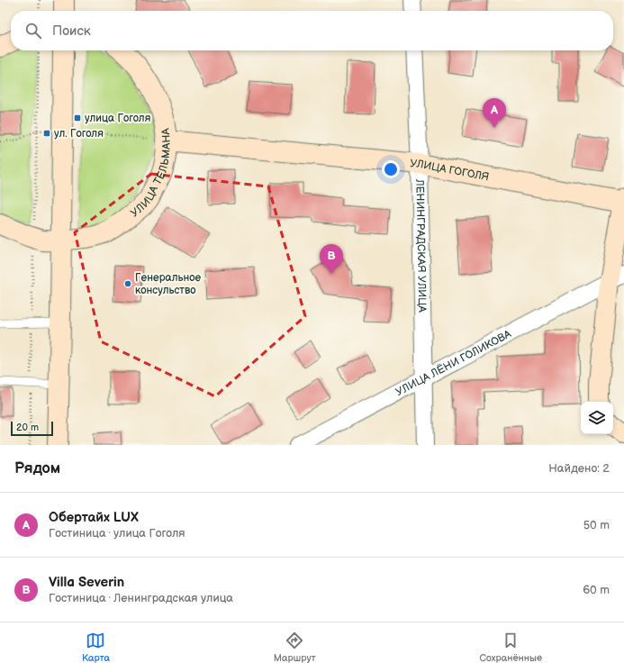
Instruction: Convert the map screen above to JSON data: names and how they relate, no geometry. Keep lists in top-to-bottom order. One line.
{"streets":{"street":["УЛИЦА ТЕЛЬМАНА","УЛИЦА ГОГОЛЯ","ЛЕНИНГРАДСКАЯ УЛИЦА","УЛИЦА ЛЁНИ ГОЛИКОВА"]},"crossings":[["УЛИЦА ТЕЛЬМАНА","УЛИЦА ГОГОЛЯ"],["УЛИЦА ГОГОЛЯ","ЛЕНИНГРАДСКАЯ УЛИЦА"],["ЛЕНИНГРАДСКАЯ УЛИЦА","УЛИЦА ЛЁНИ ГОЛИКОВА"]],"places":{"transit":["улица Гоголя","ул. Гоголя"],"other":["Генеральное консульство"]},"scale_bar":"20 m","page":{"search":"Поиск","pins":["A","B"],"scale":"20 m","heading":["Рядом","Найдено: 2"],"list":[{"mark":"A","name":"Обертайх LUX","note":"Гостиница · улица Гоголя","value":"50 m"},{"mark":"B","name":"Villa Severin","note":"Гостиница · Ленинградская улица","value":"60 m"}],"nav":["Карта","Маршрут","Сохранённые"]}}
